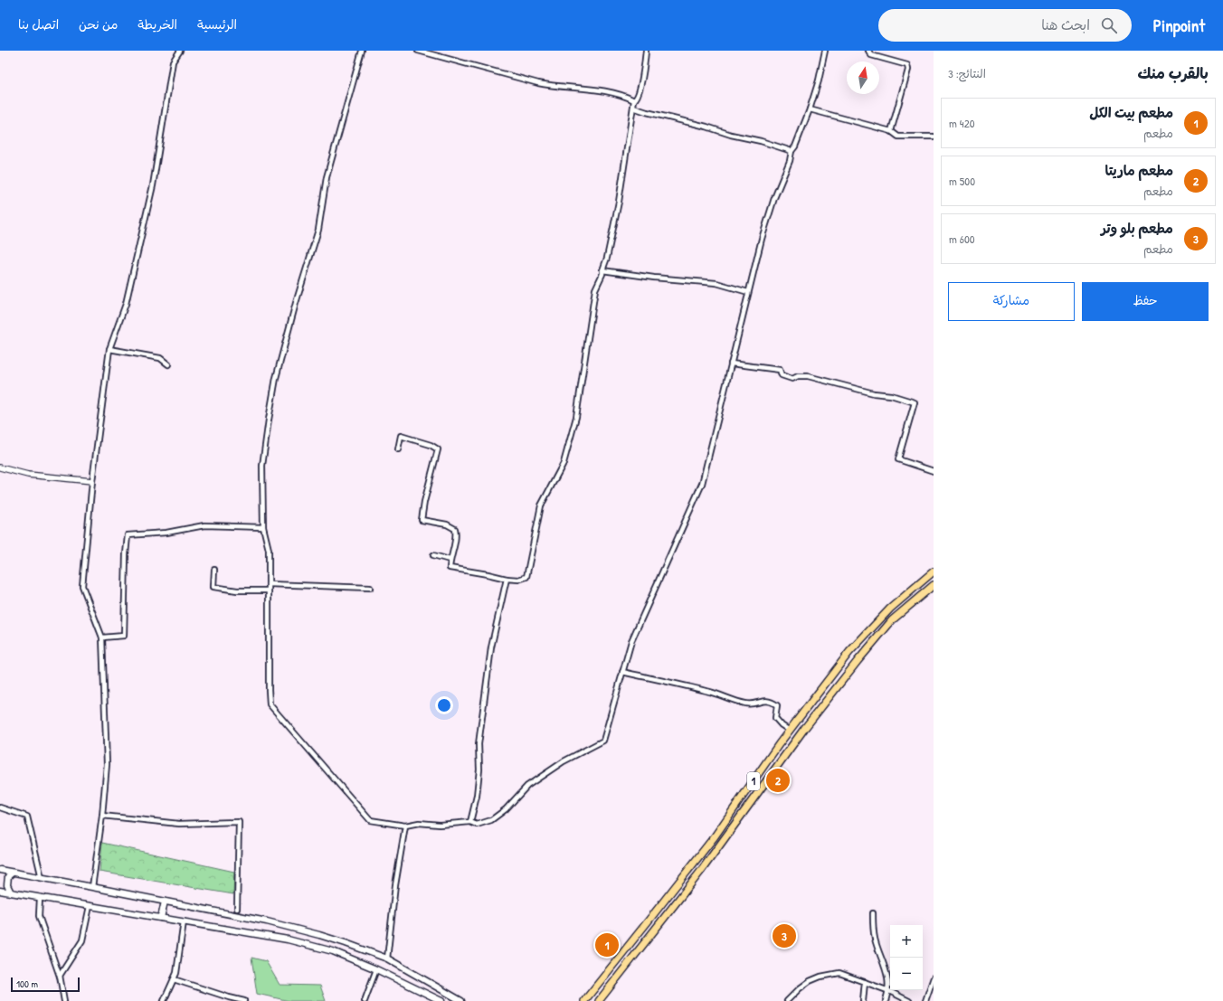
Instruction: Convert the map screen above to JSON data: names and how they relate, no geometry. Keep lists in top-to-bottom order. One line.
{"streets":{"main road":["1"]},"scale_bar":"100 m","north":"top","page":{"header":"Pinpoint","search":"ابحث هنا","nav":["الرئيسية","الخريطة","من نحن","اتصل بنا"],"heading":["بالقرب منك","النتائج: 3"],"list":[{"mark":"1","name":"مطعم بيت الكل","note":"مطعم","value":"420 m"},{"mark":"2","name":"مطعم ماريتا","note":"مطعم","value":"500 m"},{"mark":"3","name":"مطعم بلو وتر","note":"مطعم","value":"600 m"}],"buttons":["حفظ","مشاركة"],"pins":["2","3","1"],"map_buttons":["+","−"],"scale":"100 m"}}
